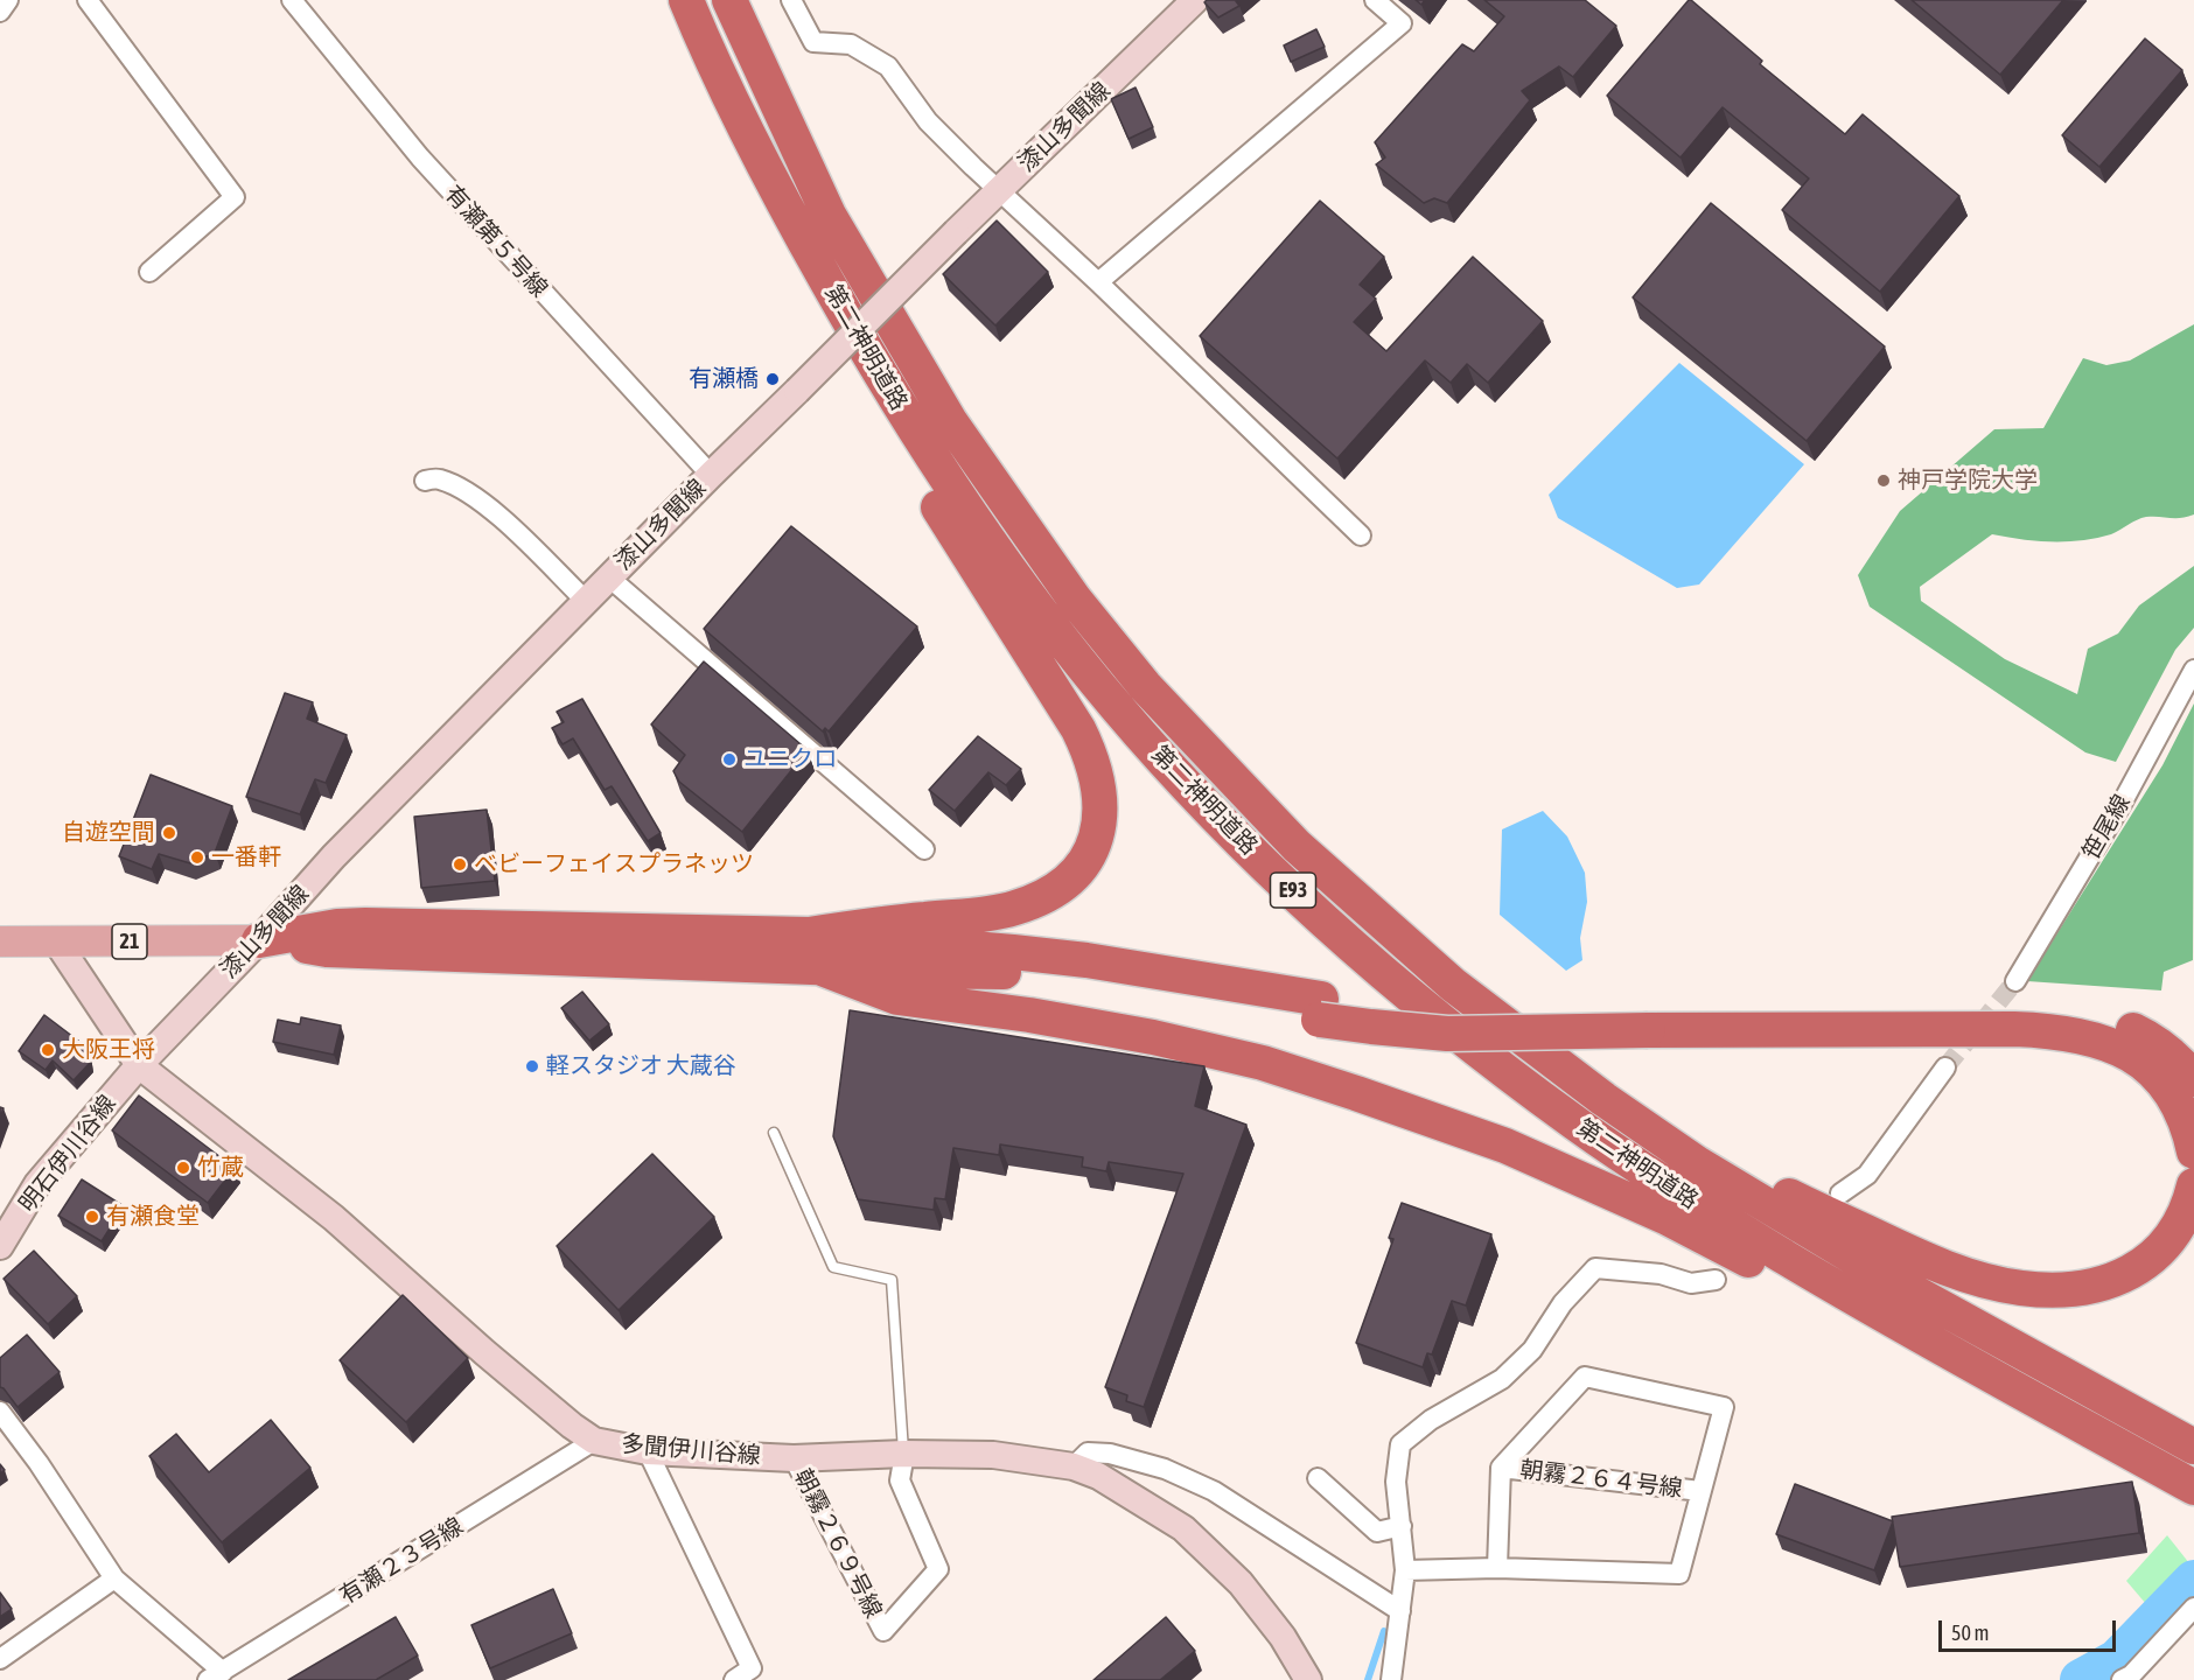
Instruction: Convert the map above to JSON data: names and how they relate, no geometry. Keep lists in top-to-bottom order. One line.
{"streets":{"highway":["第二神明道路","E93"],"main road":["21"],"street":["漆山多聞線","有瀬第５号線","笹尾線","明石伊川谷線","多聞伊川谷線","朝霧２６４号線","朝霧２６９号線","有瀬２３号線"]},"crossings":[["漆山多聞線","有瀬第５号線"],["漆山多聞線","21"],["漆山多聞線","明石伊川谷線"],["漆山多聞線","多聞伊川谷線"],["21","多聞伊川谷線"],["明石伊川谷線","多聞伊川谷線"],["多聞伊川谷線","朝霧２６９号線"],["多聞伊川谷線","有瀬２３号線"]],"places":["有瀬橋","神戸学院大学","ユニクロ","自遊空間","一番軒","ベビーフェイスプラネッツ","大阪王将","軽スタジオ 大蔵谷","竹蔵","有瀬食堂"],"scale_bar":"50 m"}
